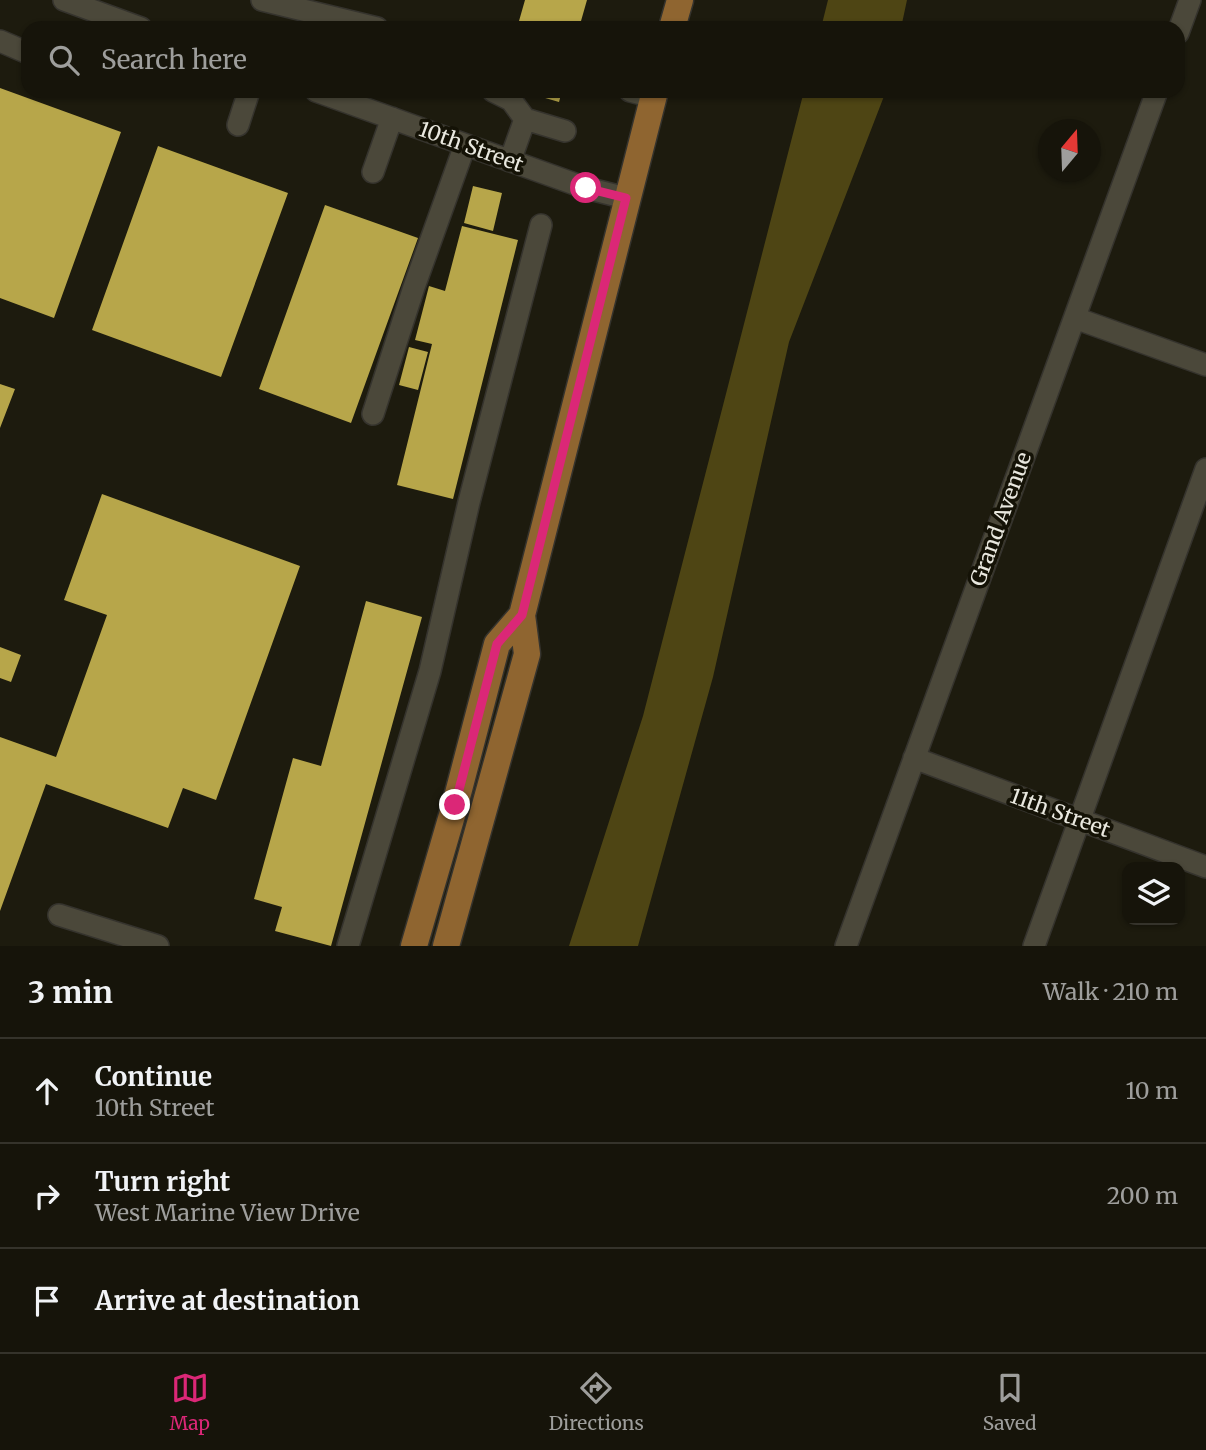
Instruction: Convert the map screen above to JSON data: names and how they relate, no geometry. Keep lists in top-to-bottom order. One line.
{"streets":{"street":["10th Street","Grand Avenue","11th Street"]},"crossings":[["Grand Avenue","11th Street"]],"north":"top","page":{"search":"Search here","heading":["3 min","Walk · 210 m"],"list":[["Continue","10th Street","10 m"],["Turn right","West Marine View Drive","200 m"],"Arrive at destination"],"nav":["Map","Directions","Saved"]}}
